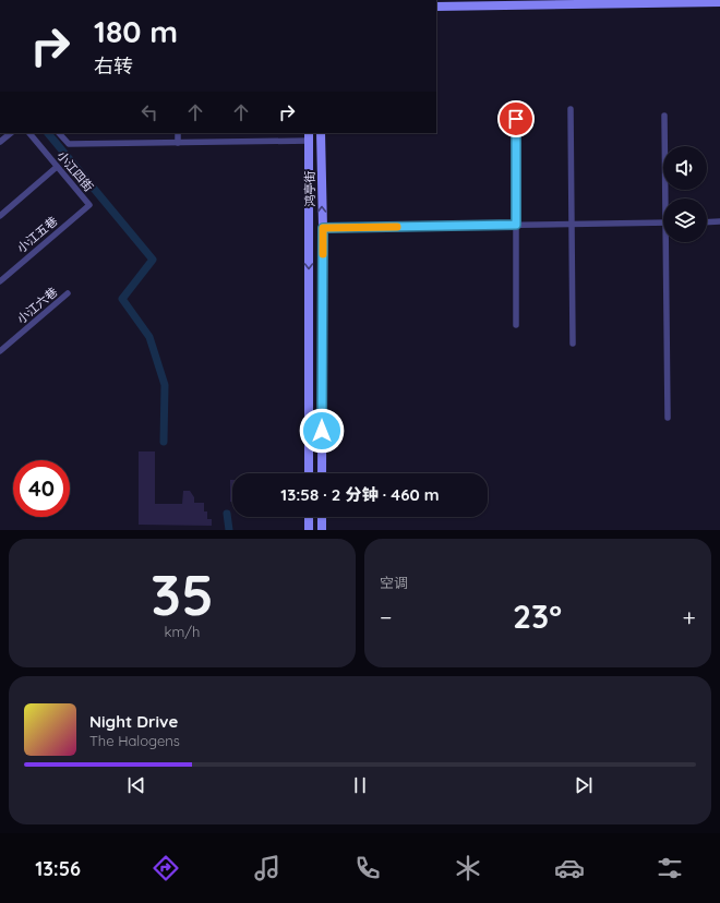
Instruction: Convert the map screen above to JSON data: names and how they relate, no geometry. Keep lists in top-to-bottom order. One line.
{"streets":{"street":["小江四街","鸿亭街","小江五巷","小江六巷"]},"crossings":[["小江四街","小江五巷"]],"page":{"turn":["180 m","右转"],"limit":"40","trip":"13:58 · 2 分钟 · 460 m","tile":[["35","km/h"],"空调"],"heat":["−","23°","+"],"song":["Night Drive","The Halogens"],"tabs":"13:56"}}
